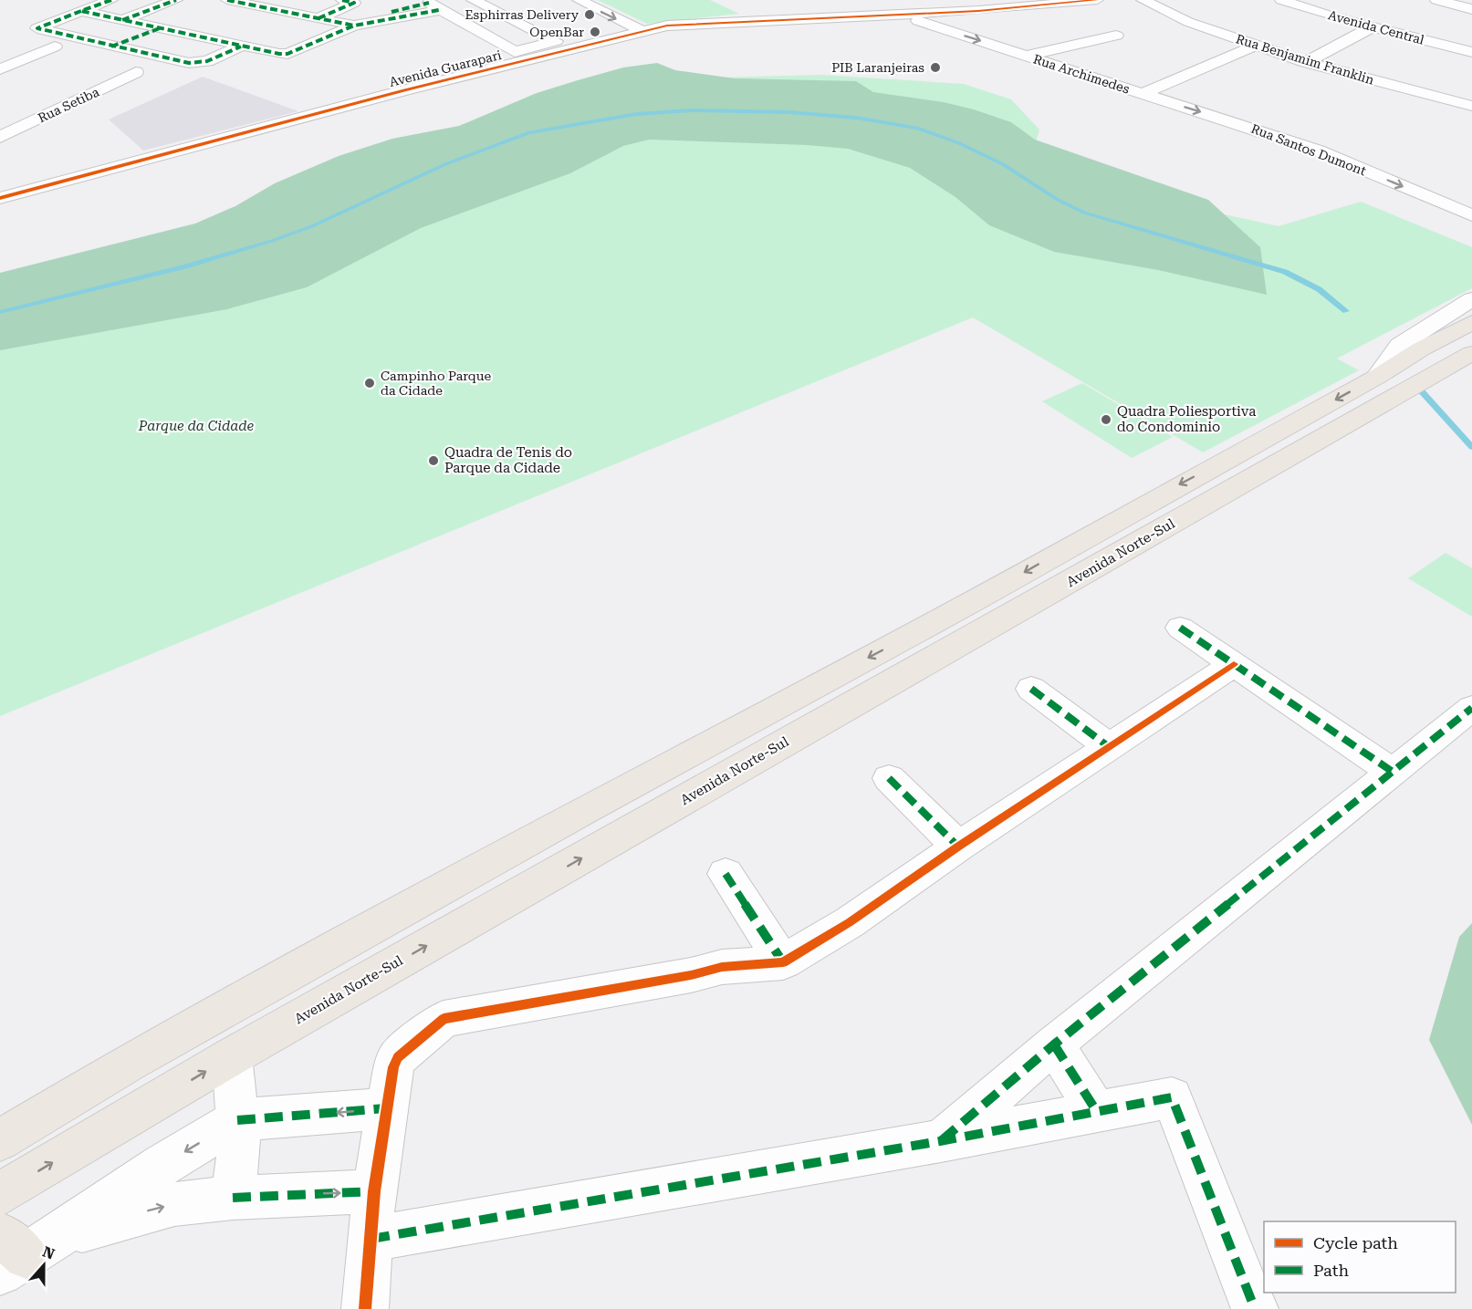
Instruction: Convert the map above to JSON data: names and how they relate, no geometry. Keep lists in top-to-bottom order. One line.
{"streets":{"main road":["Avenida Norte-Sul"],"street":["Avenida Central","Rua Benjamim Franklin","Avenida Guarapari","Rua Archimedes","Rua Setiba","Rua Santos Dumont"]},"crossings":[["Rua Benjamim Franklin","Rua Archimedes"],["Avenida Guarapari","Rua Archimedes"],["Rua Archimedes","Rua Santos Dumont"]],"one_way":["Rua Santos Dumont"],"parks":["Parque da Cidade"],"places":["Esphirras Delivery","OpenBar","PIB Laranjeiras","Campinho Parque da Cidade","Quadra Poliesportiva do Condominio","Quadra de Tenis do Parque da Cidade"],"legend":["Cycle path","Path"],"north":"top"}
